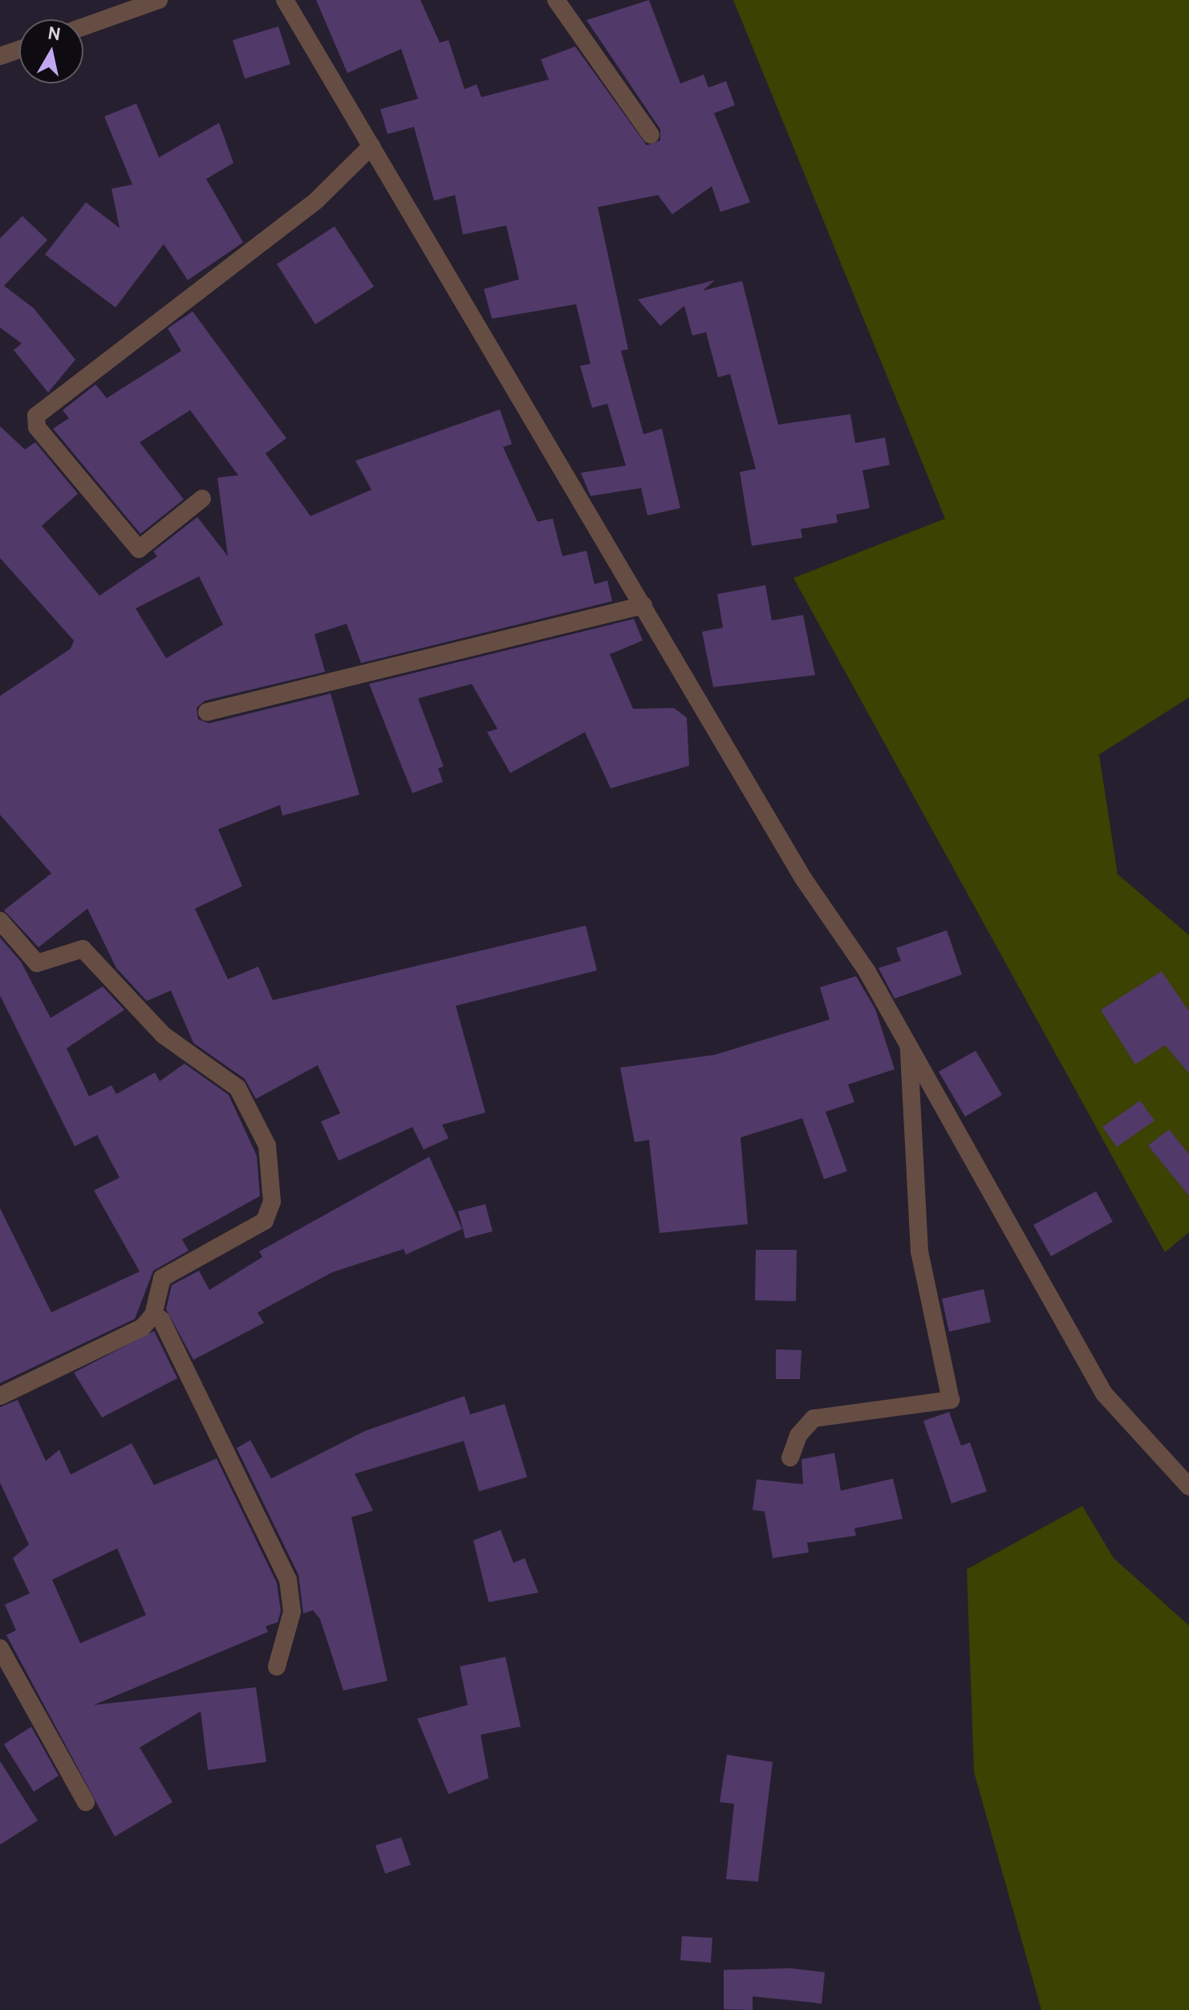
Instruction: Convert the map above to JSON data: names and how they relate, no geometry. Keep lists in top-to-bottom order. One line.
{"north":"top"}
